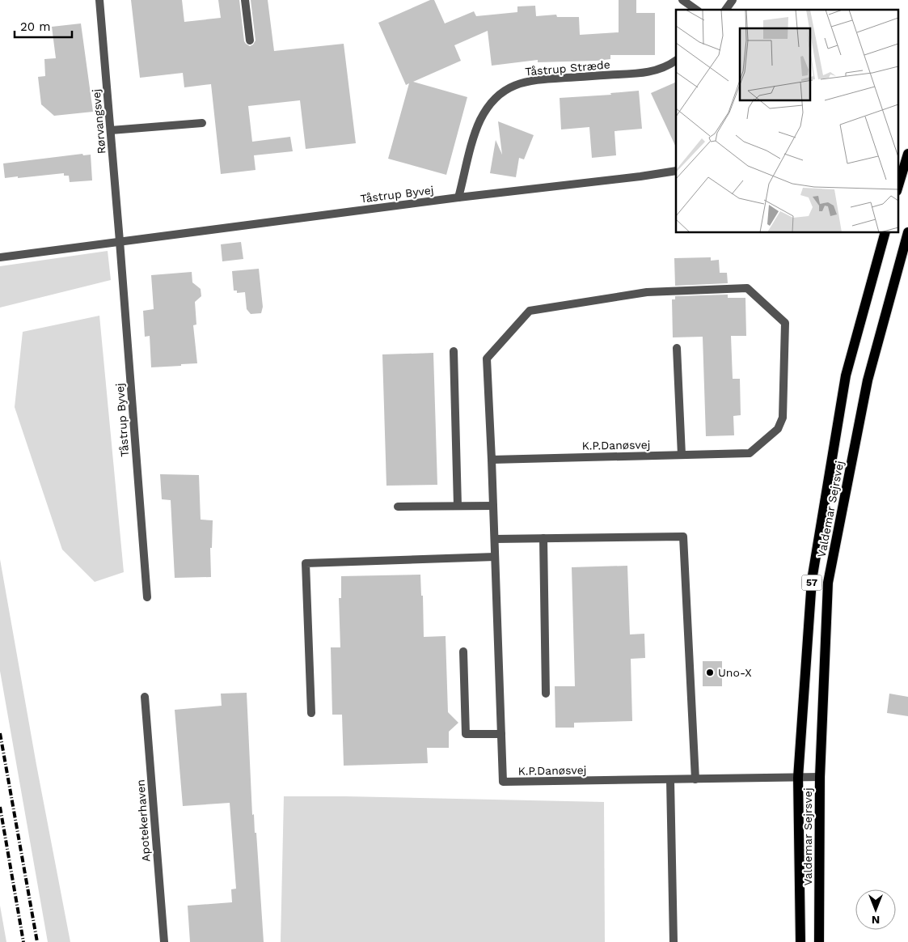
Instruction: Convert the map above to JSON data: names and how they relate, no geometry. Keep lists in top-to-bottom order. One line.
{"streets":{"main road":["Valdemar Sejrsvej","57"],"street":["Tåstrup Stræde","Rørvangsvej","Tåstrup Byvej","K.P.Danøsvej","Apotekerhaven"]},"crossings":[["Tåstrup Stræde","Tåstrup Byvej"],["Rørvangsvej","Tåstrup Byvej"],["K.P.Danøsvej","Valdemar Sejrsvej"]],"places":["Uno-X"],"scale_bar":"20 m","north":"bottom"}
